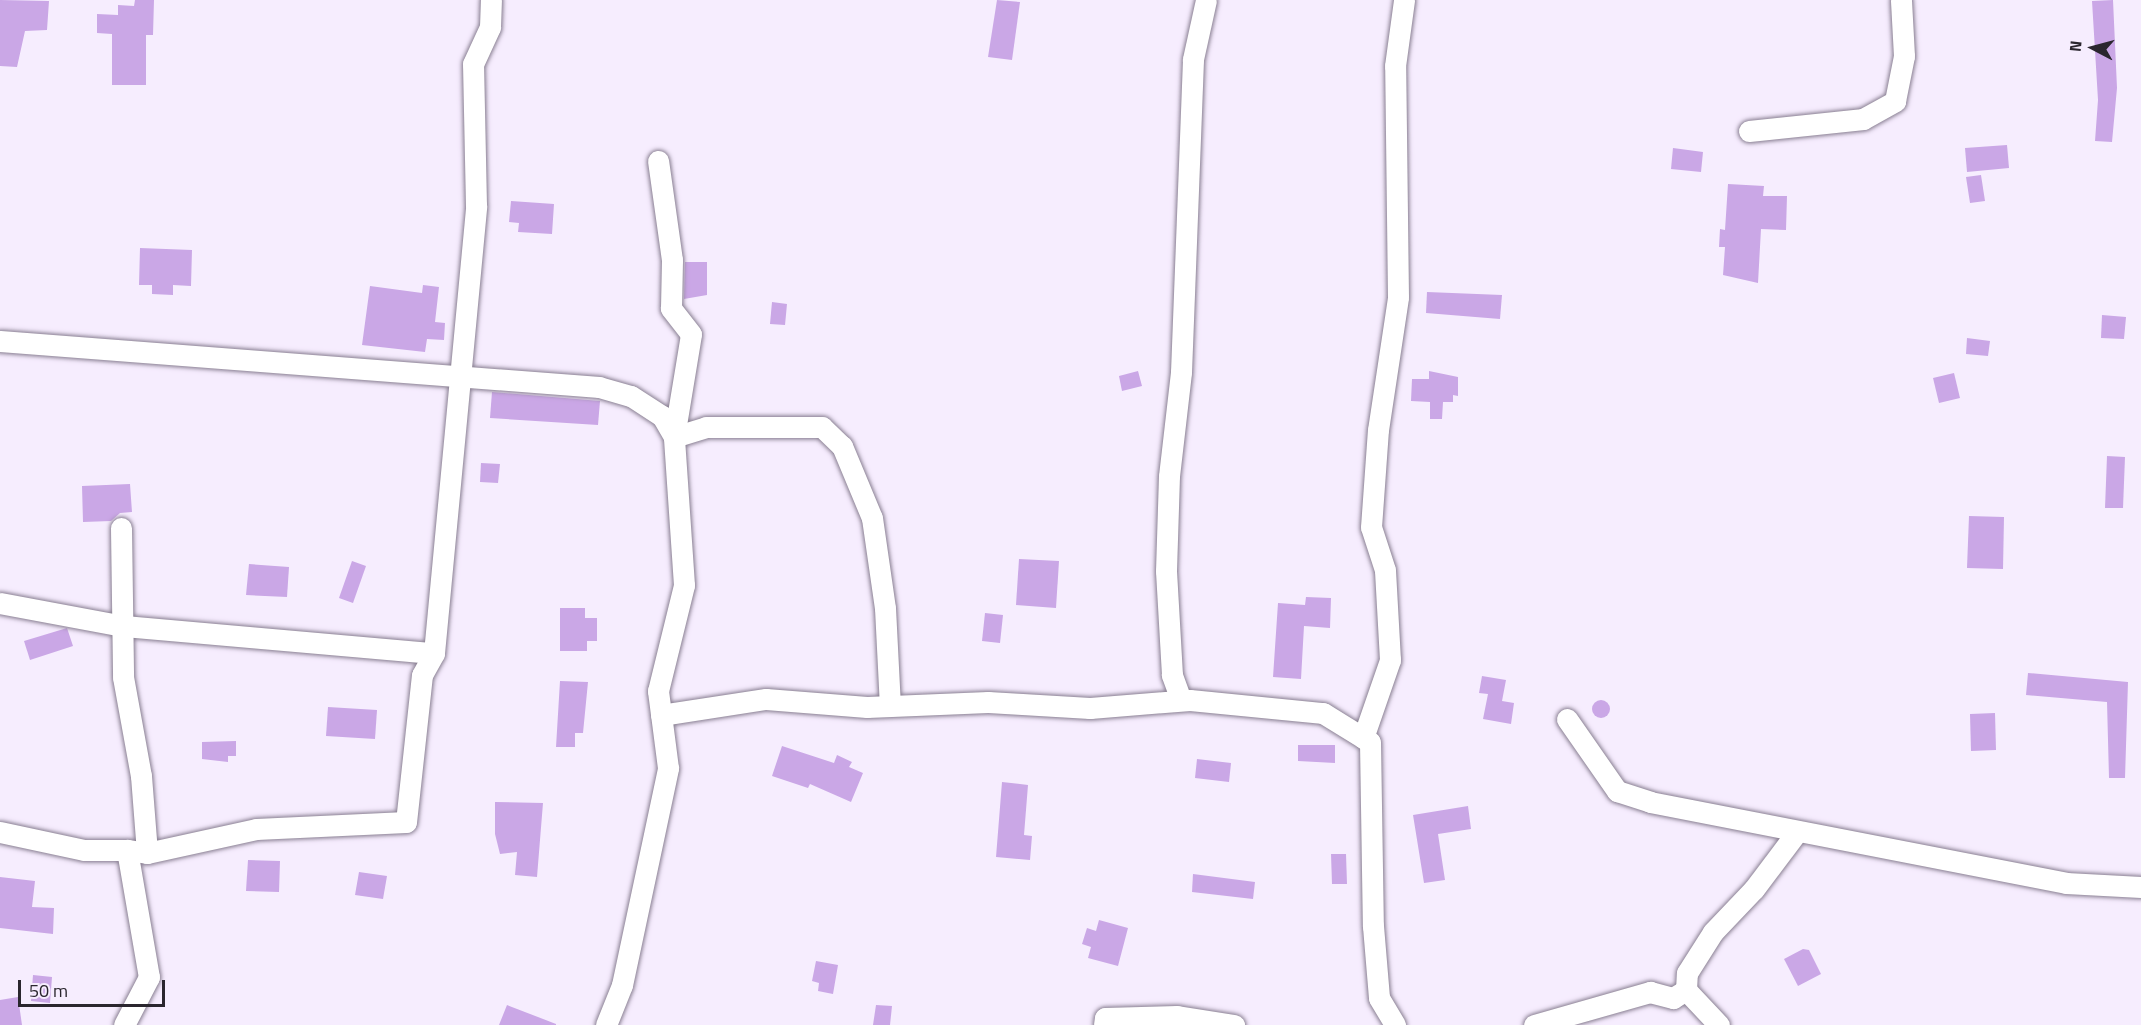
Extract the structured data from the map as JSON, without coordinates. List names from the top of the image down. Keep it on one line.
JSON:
{"scale_bar":"50 m","north":"left"}
